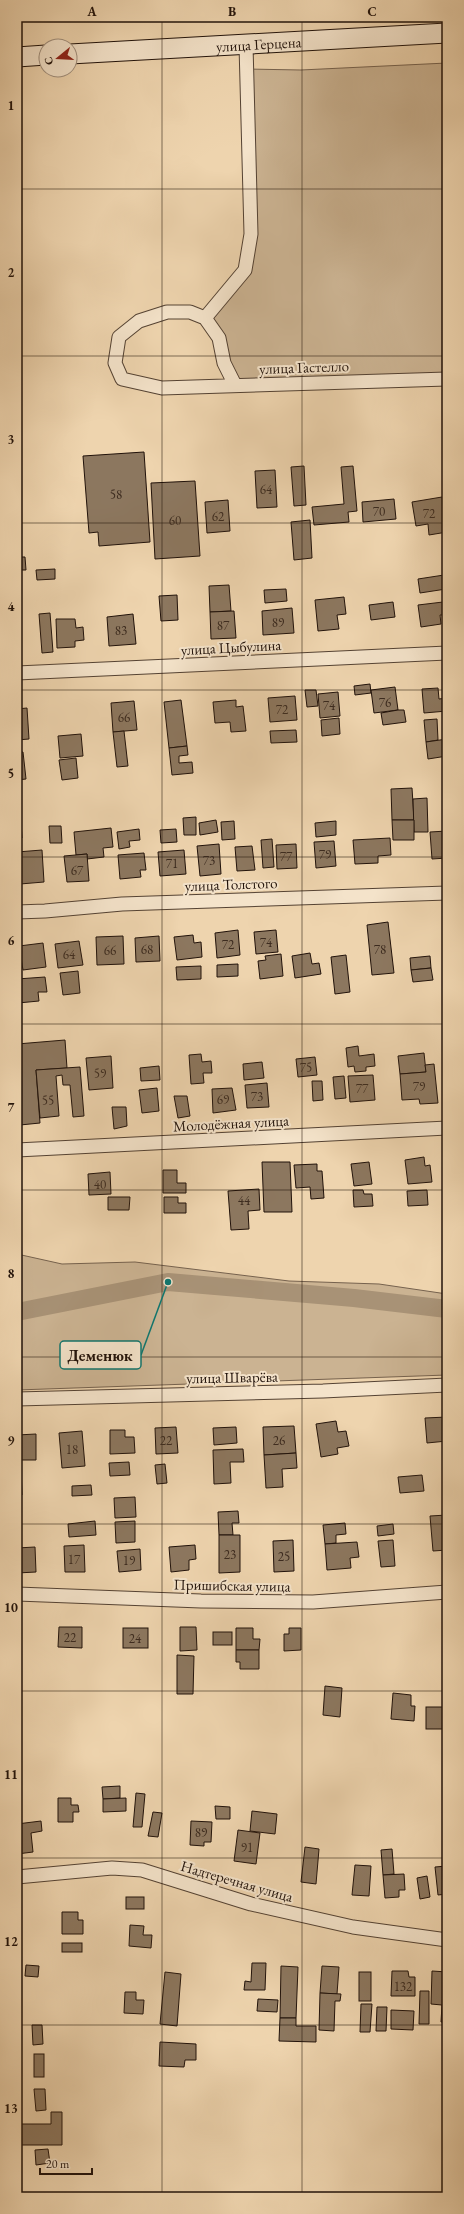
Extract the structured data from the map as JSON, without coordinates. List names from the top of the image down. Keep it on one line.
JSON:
{"streets":{"main road":["улица Герцена"],"street":["улица Гастелло","улица Цыбулина","улица Толстого","Молодёжная улица","улица Шварёва","Пришибская улица","Надтеречная улица"]},"places":["Деменюк"],"house_numbers":["64","58","70","72","62","60","89","87","83","76","74","72","66","79","77","73","71","67","74","72","68","78","66","64","75","59","79","77","73","69","55","40","44","22","26","18","23","25","17","19","22","24","89","91","132"],"scale_bar":"20 m","north":"left","grid":{"columns":["A","B","C"],"rows":["1","2","3","4","5","6","7","8","9","10","11","12","13"]}}
